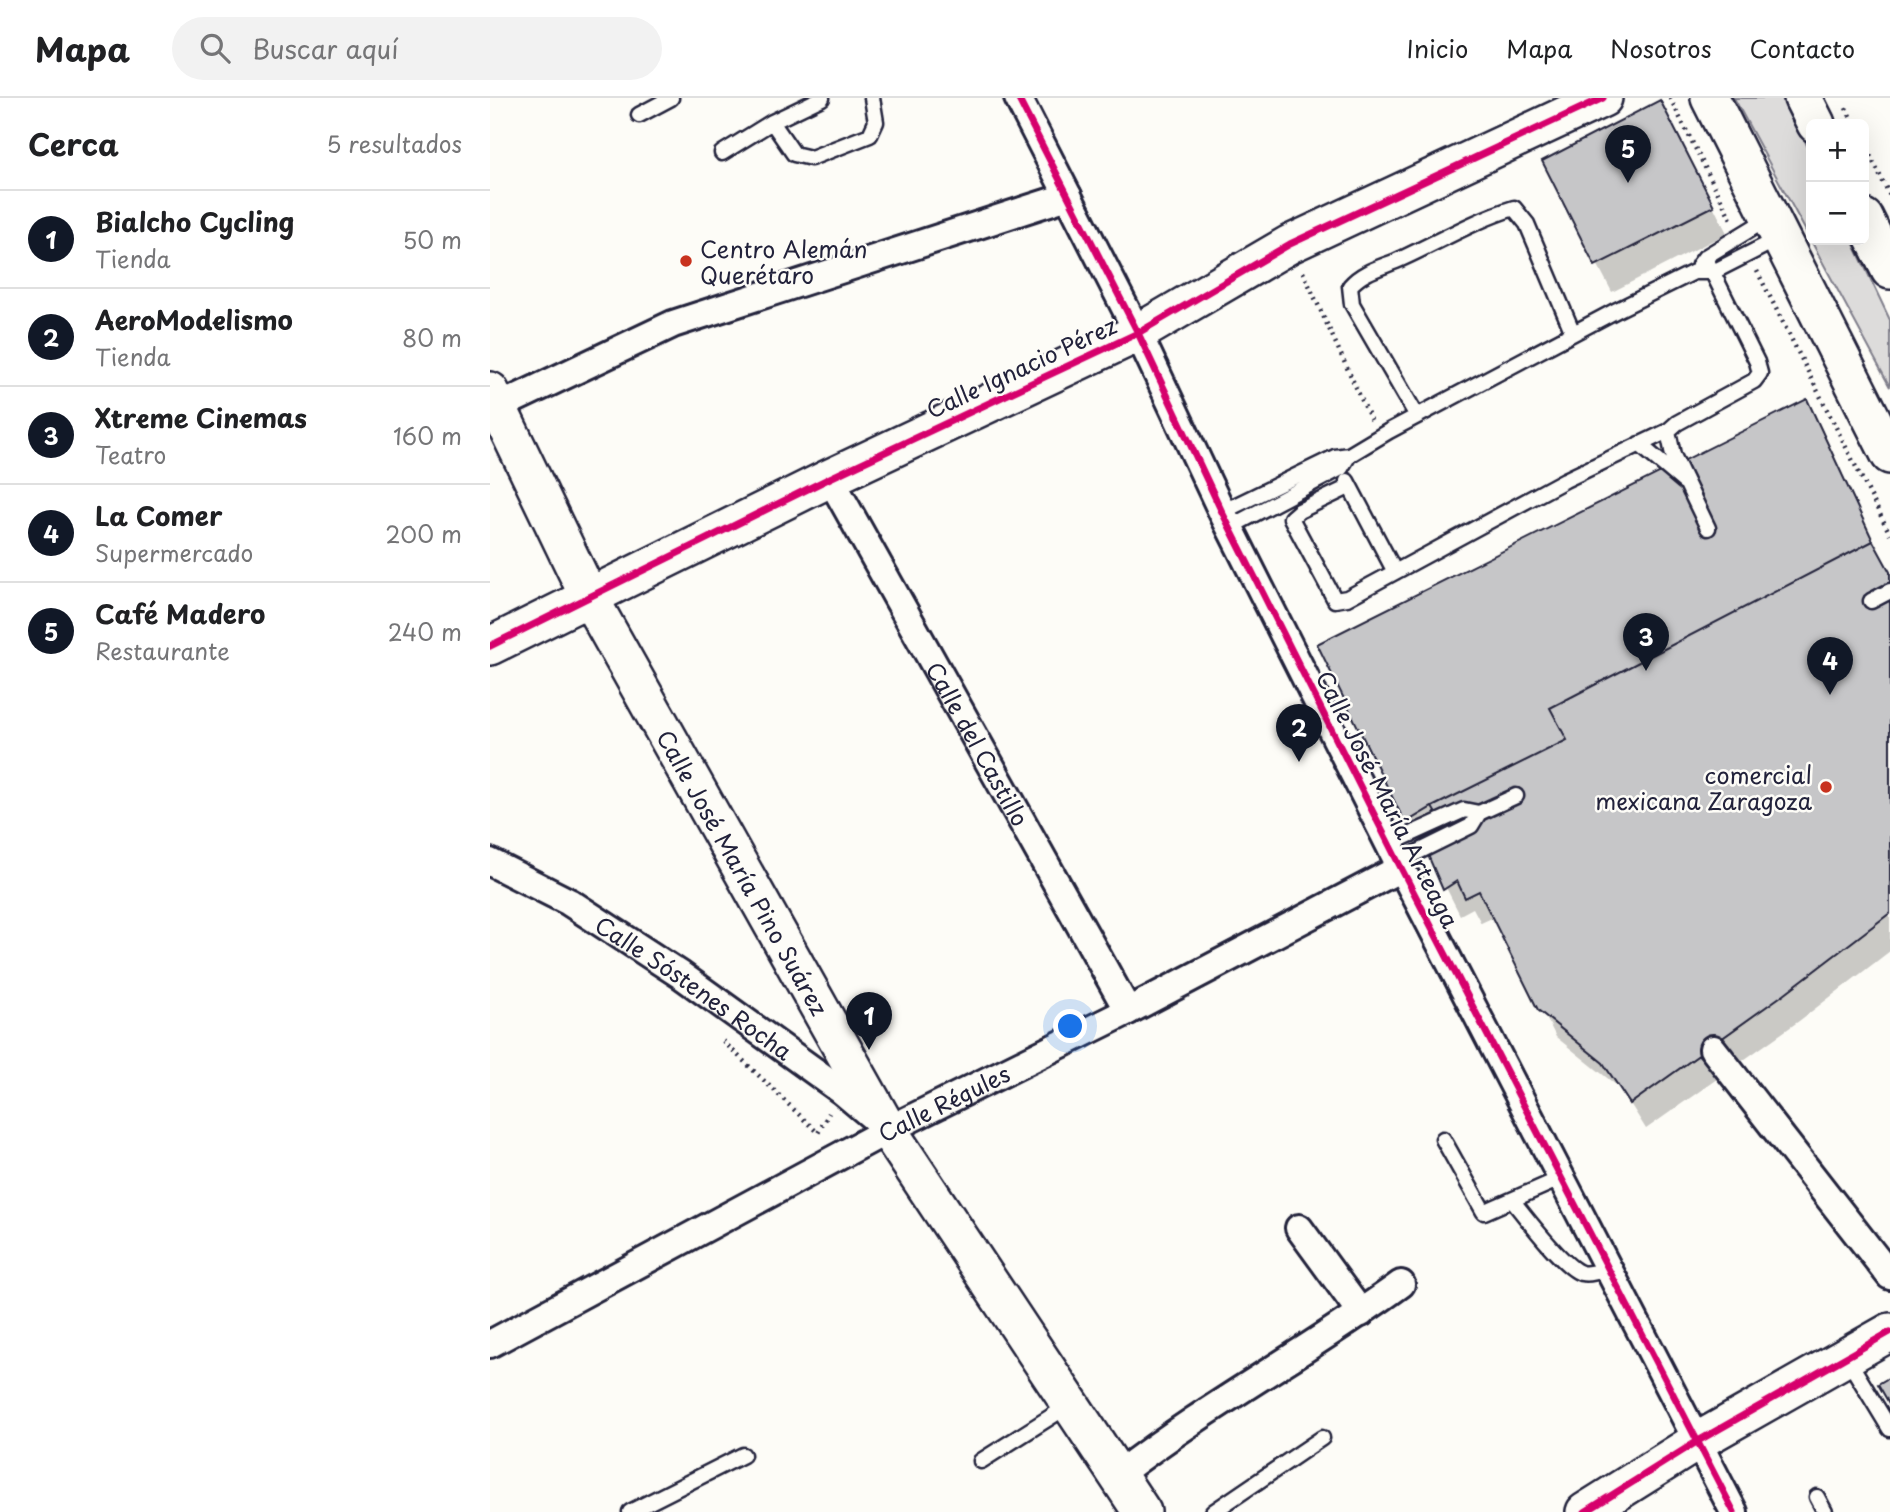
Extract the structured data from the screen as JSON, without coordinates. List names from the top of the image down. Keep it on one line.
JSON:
{"streets":{"main road":["Calle Ignacio Pérez","Calle José María Pino Suárez"],"street":["Calle del Castillo","Calle José María Arteaga","Calle Sóstenes Rocha","Calle Régules"]},"crossings":[["Calle Ignacio Pérez","Calle del Castillo"],["Calle Ignacio Pérez","Calle José María Arteaga"],["Calle Ignacio Pérez","Calle José María Pino Suárez"],["Calle del Castillo","Calle Régules"],["Calle José María Arteaga","Calle Régules"],["Calle José María Pino Suárez","Calle Sóstenes Rocha"],["Calle José María Pino Suárez","Calle Régules"],["Calle Sóstenes Rocha","Calle Régules"]],"places":["Centro Alemán Querétaro","comercial mexicana Zaragoza"],"page":{"header":"Mapa","search":"Buscar aquí","nav":["Inicio","Mapa","Nosotros","Contacto"],"heading":["Cerca","5 resultados"],"map_buttons":["+","−"],"pins":["5","3","4","2","1"],"list":[{"mark":"1","name":"Bialcho Cycling","note":"Tienda","value":"50 m"},{"mark":"2","name":"AeroModelismo","note":"Tienda","value":"80 m"},{"mark":"3","name":"Xtreme Cinemas","note":"Teatro","value":"160 m"},{"mark":"4","name":"La Comer","note":"Supermercado","value":"200 m"},{"mark":"5","name":"Café Madero","note":"Restaurante","value":"240 m"}]}}
